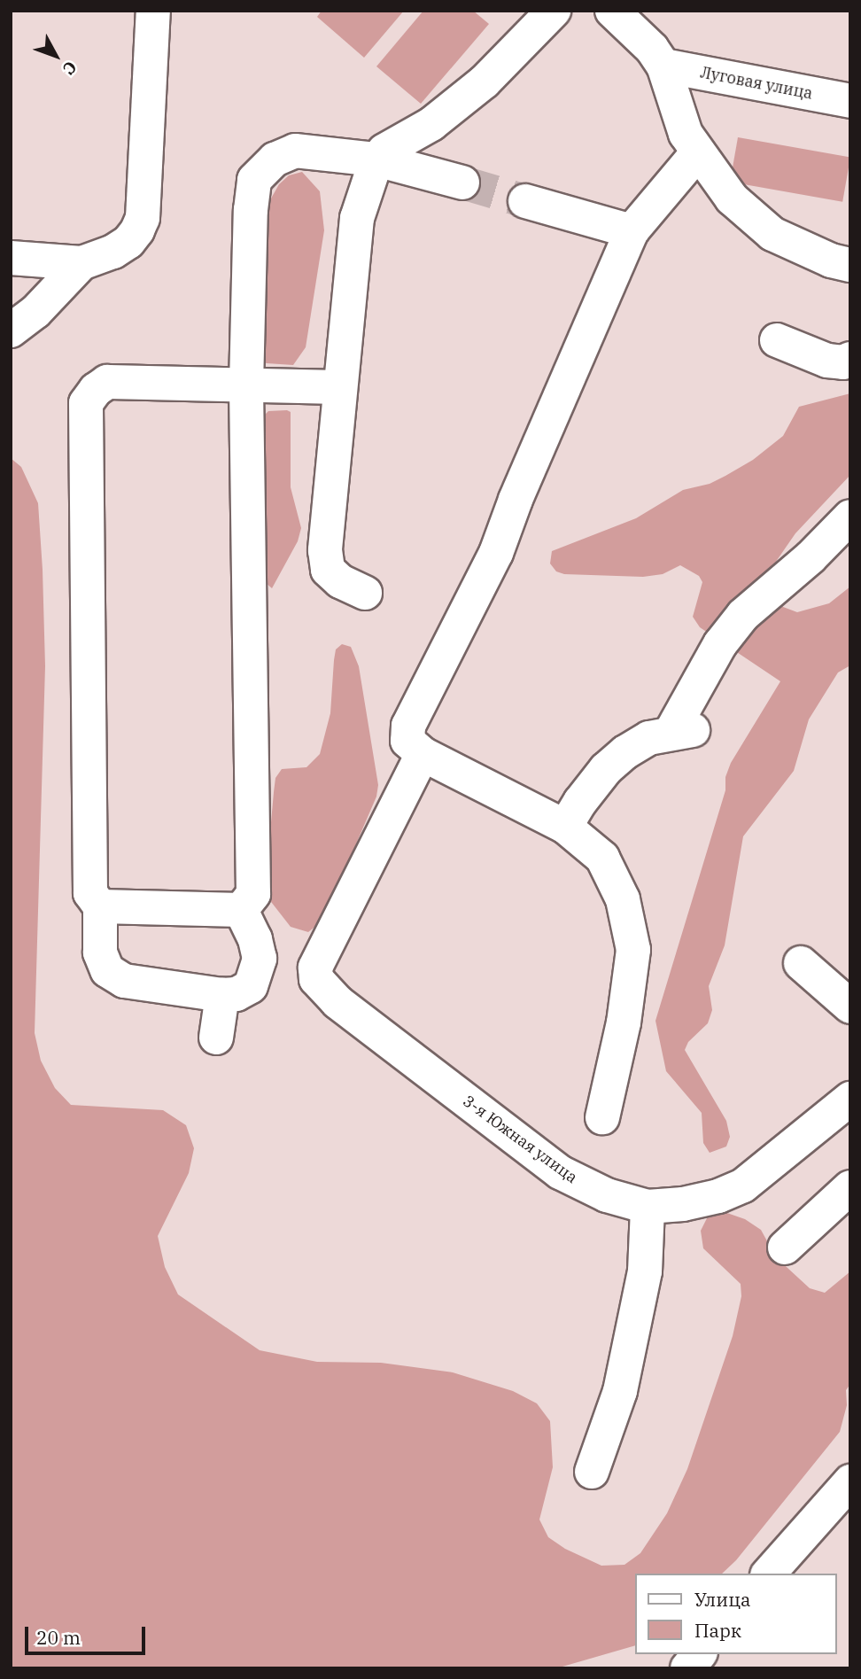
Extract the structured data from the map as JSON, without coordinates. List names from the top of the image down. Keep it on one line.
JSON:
{"streets":{"street":["Луговая улица","3-я Южная улица"]},"legend":["Улица","Парк"],"scale_bar":"20 m","north":"bottom right"}
